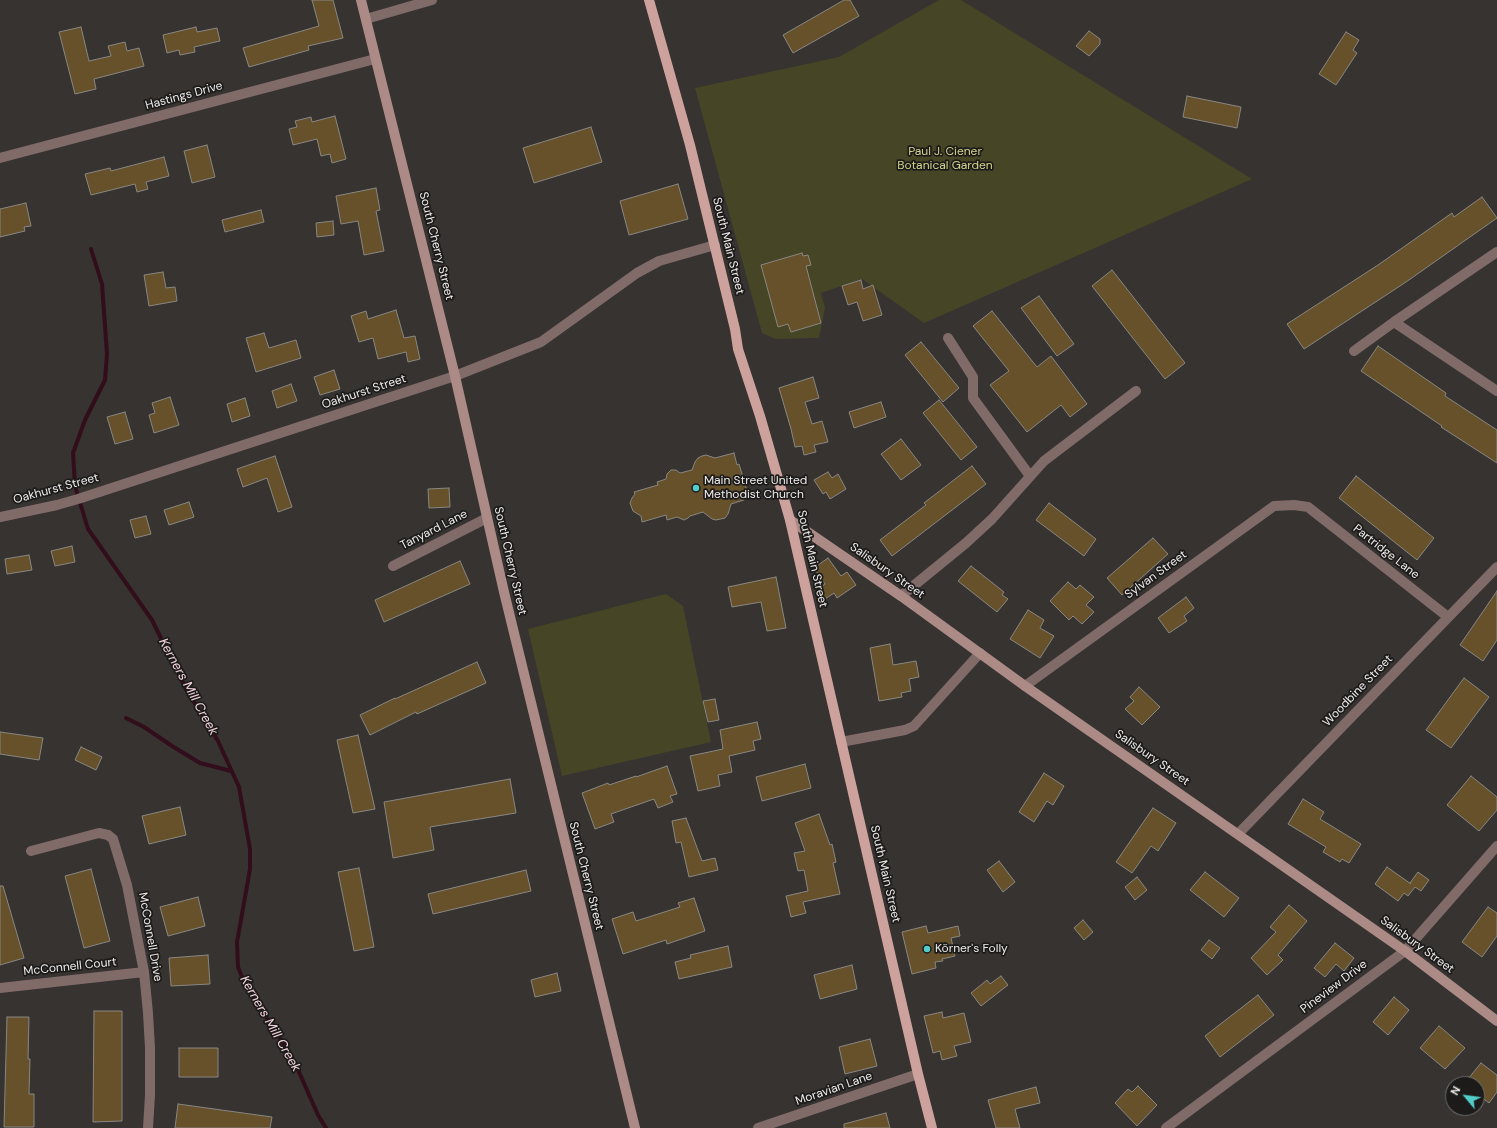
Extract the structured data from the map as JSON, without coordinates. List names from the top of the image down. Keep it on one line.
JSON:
{"streets":{"main road":["South Cherry Street","South Main Street","Salisbury Street"],"street":["Hastings Drive","Oakhurst Street","Tanyard Lane","Partridge Lane","Sylvan Street","Woodbine Street","McConnell Drive","McConnell Court","Pineview Drive","Moravian Lane"]},"crossings":[["Hastings Drive","South Cherry Street"],["South Cherry Street","Oakhurst Street"],["South Cherry Street","Tanyard Lane"],["South Main Street","Oakhurst Street"],["South Main Street","Salisbury Street"],["South Main Street","Moravian Lane"],["Partridge Lane","Sylvan Street"],["Partridge Lane","Woodbine Street"],["Salisbury Street","Sylvan Street"],["Salisbury Street","Woodbine Street"],["Salisbury Street","Pineview Drive"],["McConnell Drive","McConnell Court"]],"water":["Kerners Mill Creek"],"parks":["Paul J. Ciener Botanical Garden"],"places":["Main Street United Methodist Church","Körner's Folly"],"north":"top left"}
